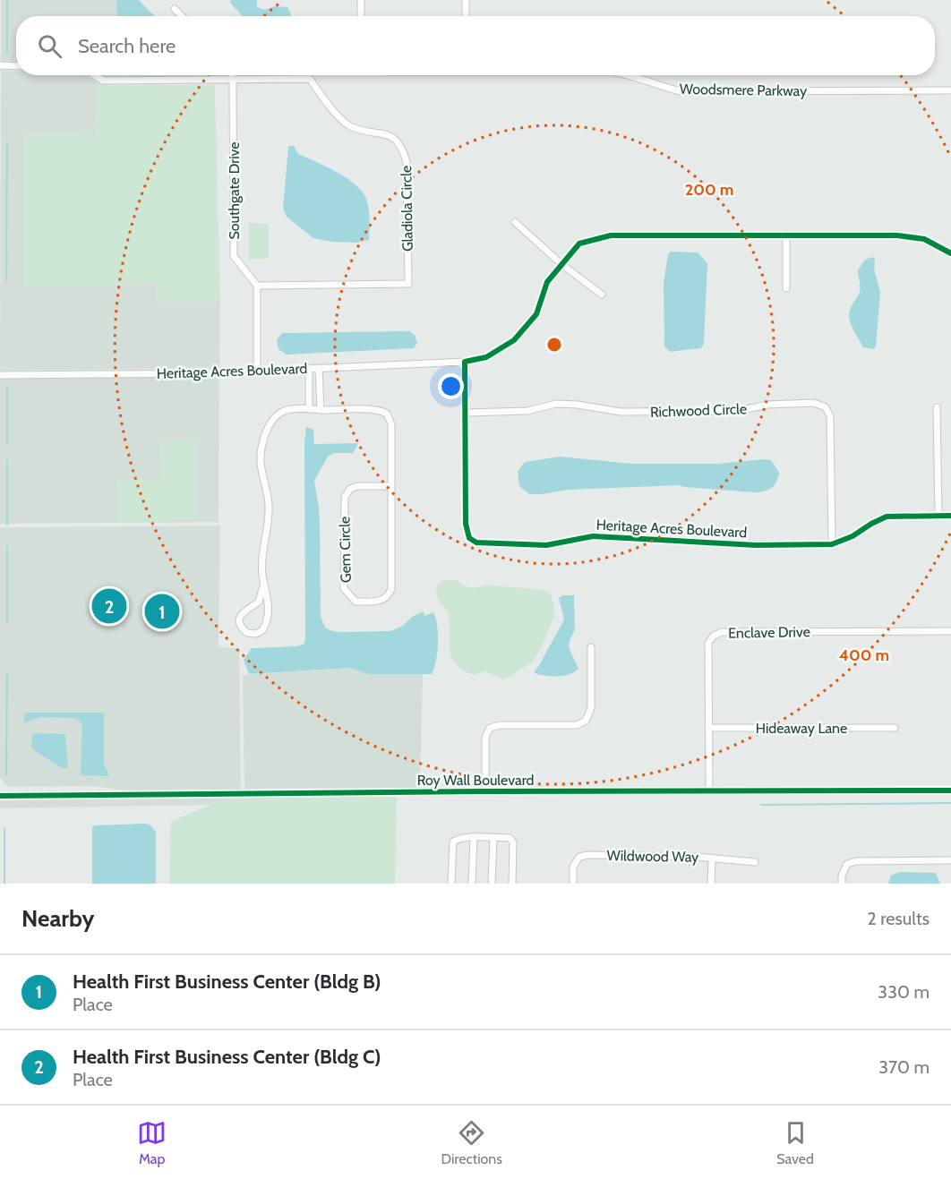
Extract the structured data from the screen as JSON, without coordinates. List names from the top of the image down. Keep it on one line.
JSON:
{"streets":{"street":["Woodsmere Parkway","Southgate Drive","Gladiola Circle","Heritage Acres Boulevard","Richwood Circle","Gem Circle","Enclave Drive","Hideaway Lane","Roy Wall Boulevard","Wildwood Way"]},"crossings":[["Southgate Drive","Gladiola Circle"],["Heritage Acres Boulevard","Richwood Circle"],["Enclave Drive","Hideaway Lane"],["Enclave Drive","Roy Wall Boulevard"]],"page":{"search":"Search here","pins":["2","1"],"heading":["Nearby","2 results"],"list":[{"mark":"1","name":"Health First Business Center (Bldg B)","note":"Place","value":"330 m"},{"mark":"2","name":"Health First Business Center (Bldg C)","note":"Place","value":"370 m"}],"nav":["Map","Directions","Saved"]},"rings":["200 m","400 m"]}
